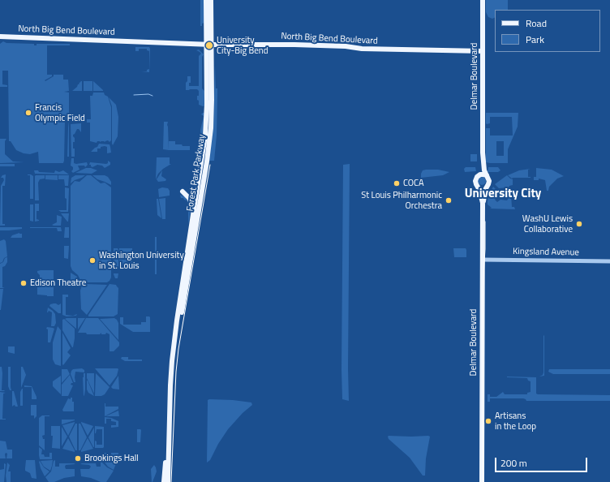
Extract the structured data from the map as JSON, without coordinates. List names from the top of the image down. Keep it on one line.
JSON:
{"streets":{"main road":["North Big Bend Boulevard","Delmar Boulevard","Forest Park Parkway"],"street":["Kingsland Avenue"]},"crossings":[["North Big Bend Boulevard","Delmar Boulevard"],["North Big Bend Boulevard","Forest Park Parkway"],["Delmar Boulevard","Kingsland Avenue"]],"districts":["University City"],"places":["University City-Big Bend","Francis Olympic Field","COCA","St Louis Philharmonic Orchestra","WashU Lewis Collaborative","Washington University in St. Louis","Edison Theatre","Artisans in the Loop","Brookings Hall"],"legend":["Road","Park"],"scale_bar":"200 m"}
